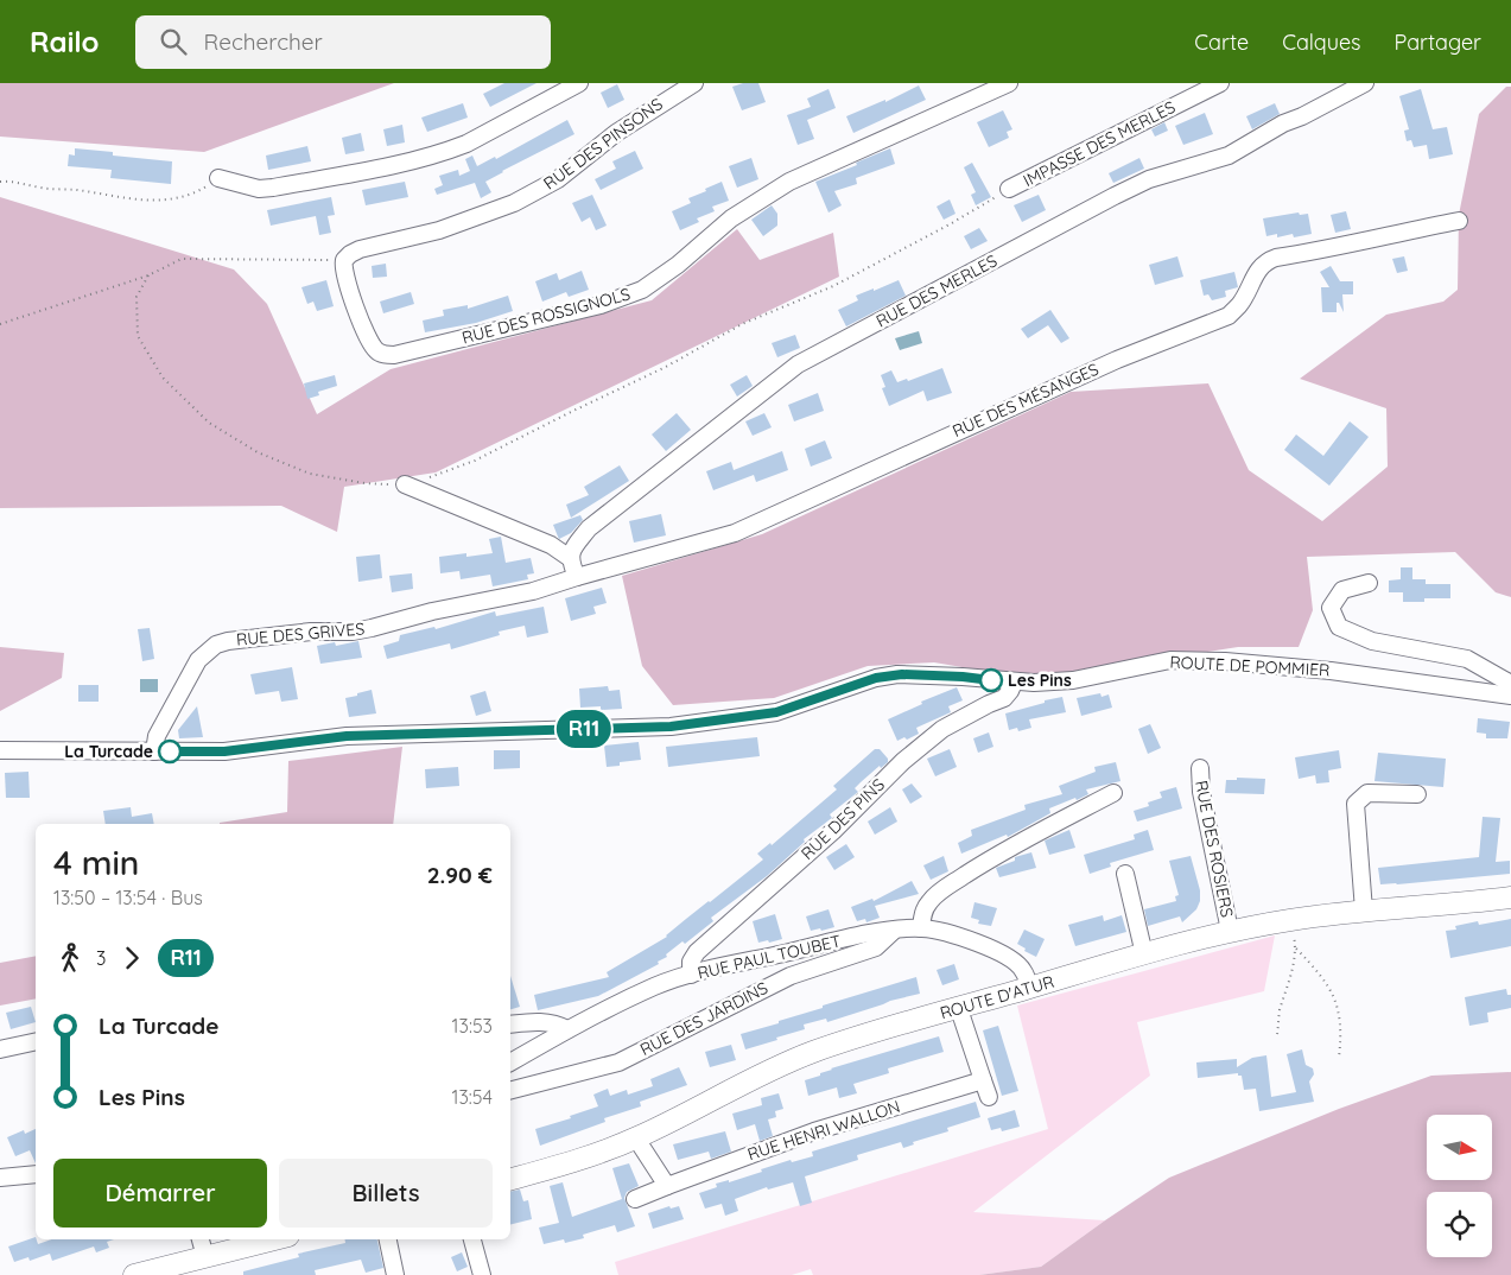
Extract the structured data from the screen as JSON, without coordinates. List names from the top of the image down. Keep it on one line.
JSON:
{"streets":{"main road":["ROUTE D'ATUR"],"street":["RUE DES PINSONS","IMPASSE DES MERLES","RUE DES MERLES","RUE DES ROSSIGNOLS","RUE DES MÉSANGES","RUE DES GRIVES","ROUTE DE POMMIER","RUE DES PINS","RUE DES ROSIERS","RUE PAUL TOUBET","RUE DES JARDINS","RUE HENRI WALLON"]},"crossings":[["RUE DES PINSONS","RUE DES ROSSIGNOLS"],["RUE DES MÉSANGES","RUE DES GRIVES"],["RUE DES GRIVES","ROUTE DE POMMIER"],["ROUTE DE POMMIER","RUE DES PINS"],["RUE DES PINS","RUE PAUL TOUBET"],["RUE DES ROSIERS","ROUTE D'ATUR"],["RUE PAUL TOUBET","ROUTE D'ATUR"],["RUE PAUL TOUBET","RUE DES JARDINS"]],"places":["Les Pins","La Turcade"],"lines":["bus line R11"],"north":"right","page":{"header":"Railo","search":"Rechercher","nav":["Carte","Calques","Partager"],"on_map":"R11","heading":["4 min","13:50 – 13:54 · Bus","2.90 €"],"legs":["3","R11"],"list":[{"name":"La Turcade","value":"13:53"},{"name":"Les Pins","value":"13:54"}],"buttons":["Démarrer","Billets"]}}
